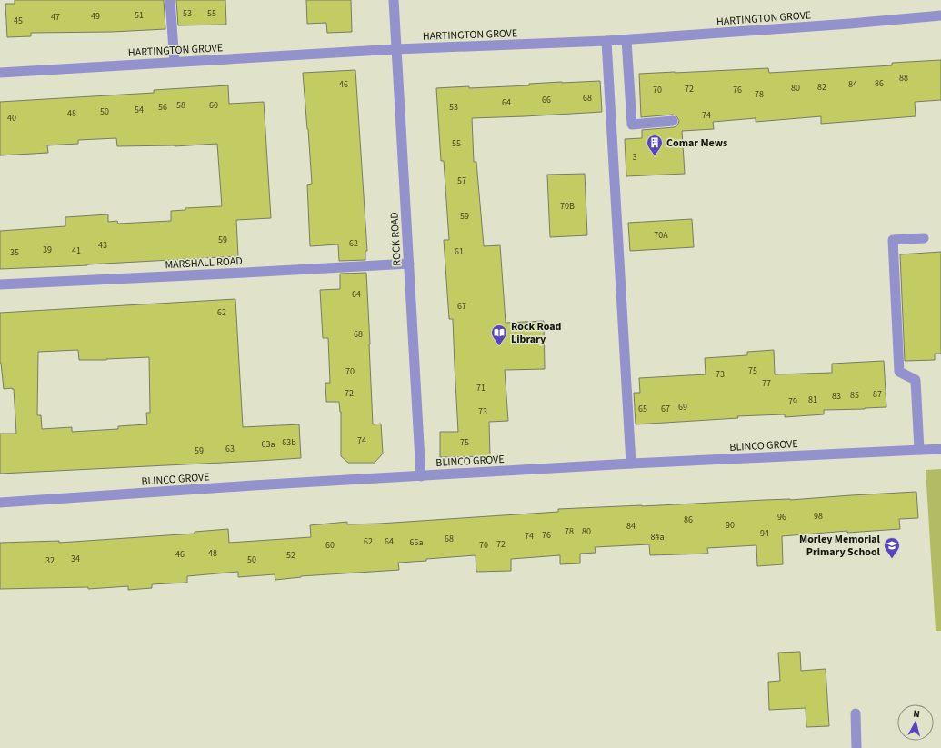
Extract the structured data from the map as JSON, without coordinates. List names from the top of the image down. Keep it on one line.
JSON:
{"streets":{"street":["HARTINGTON GROVE","ROCK ROAD","MARSHALL ROAD","BLINCO GROVE"]},"crossings":[["HARTINGTON GROVE","ROCK ROAD"],["ROCK ROAD","MARSHALL ROAD"],["ROCK ROAD","BLINCO GROVE"]],"places":{"building":["Comar Mews"],"library":["Rock Road Library"],"school or university":["Morley Memorial Primary School"]},"house_numbers":["53","55","51","49","47","45","88","86","46","84","82","80","72","70","76","78","68","66","64","58","60","56","53","54","50","48","74","40","55","3","57","70B","59","70A","59","62","43","39","41","61","35","64","67","62","68","75","70","73","77","71","72","87","85","83","81","79","69","65","67","73","74","63b","75","63a","63","59","98","96","86","90","84","78","80","94","76","74","84a","68","62","64","66a","72","60","70","48","46","52","34","50","32"],"north":"top"}
